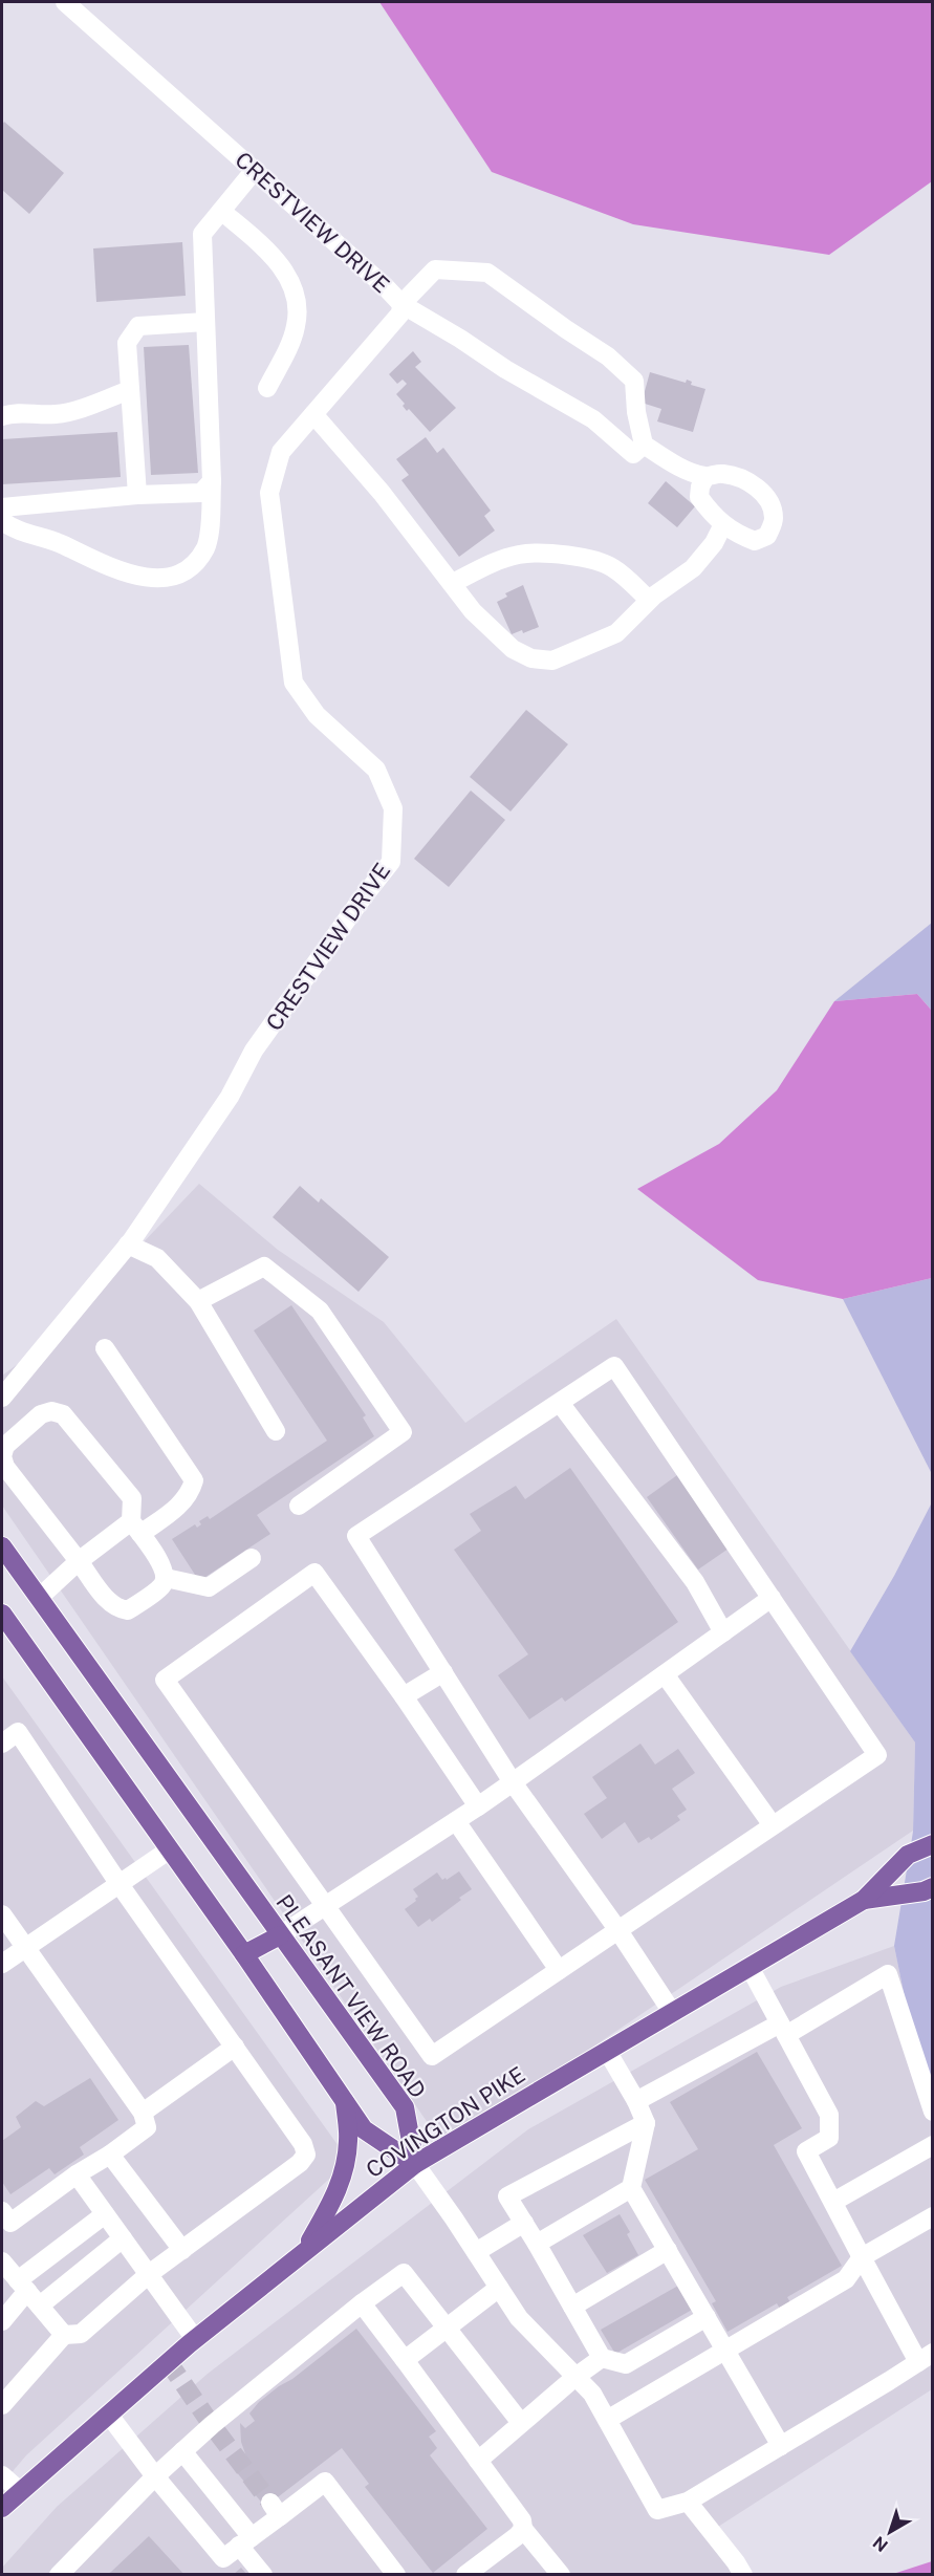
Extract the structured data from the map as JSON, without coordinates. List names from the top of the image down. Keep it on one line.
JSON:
{"streets":{"main road":["PLEASANT VIEW ROAD","COVINGTON PIKE"],"street":["CRESTVIEW DRIVE"]},"crossings":[["PLEASANT VIEW ROAD","COVINGTON PIKE"]],"north":"bottom left"}
